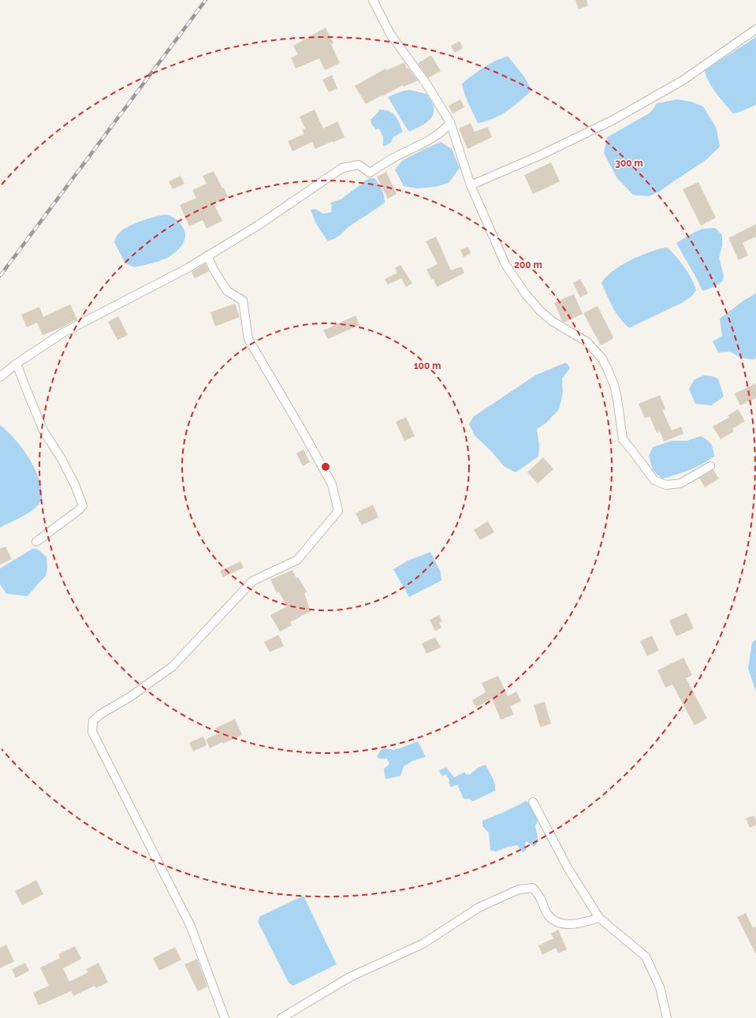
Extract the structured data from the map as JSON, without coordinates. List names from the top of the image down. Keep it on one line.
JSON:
{"rings":["300 m","200 m","100 m"]}
